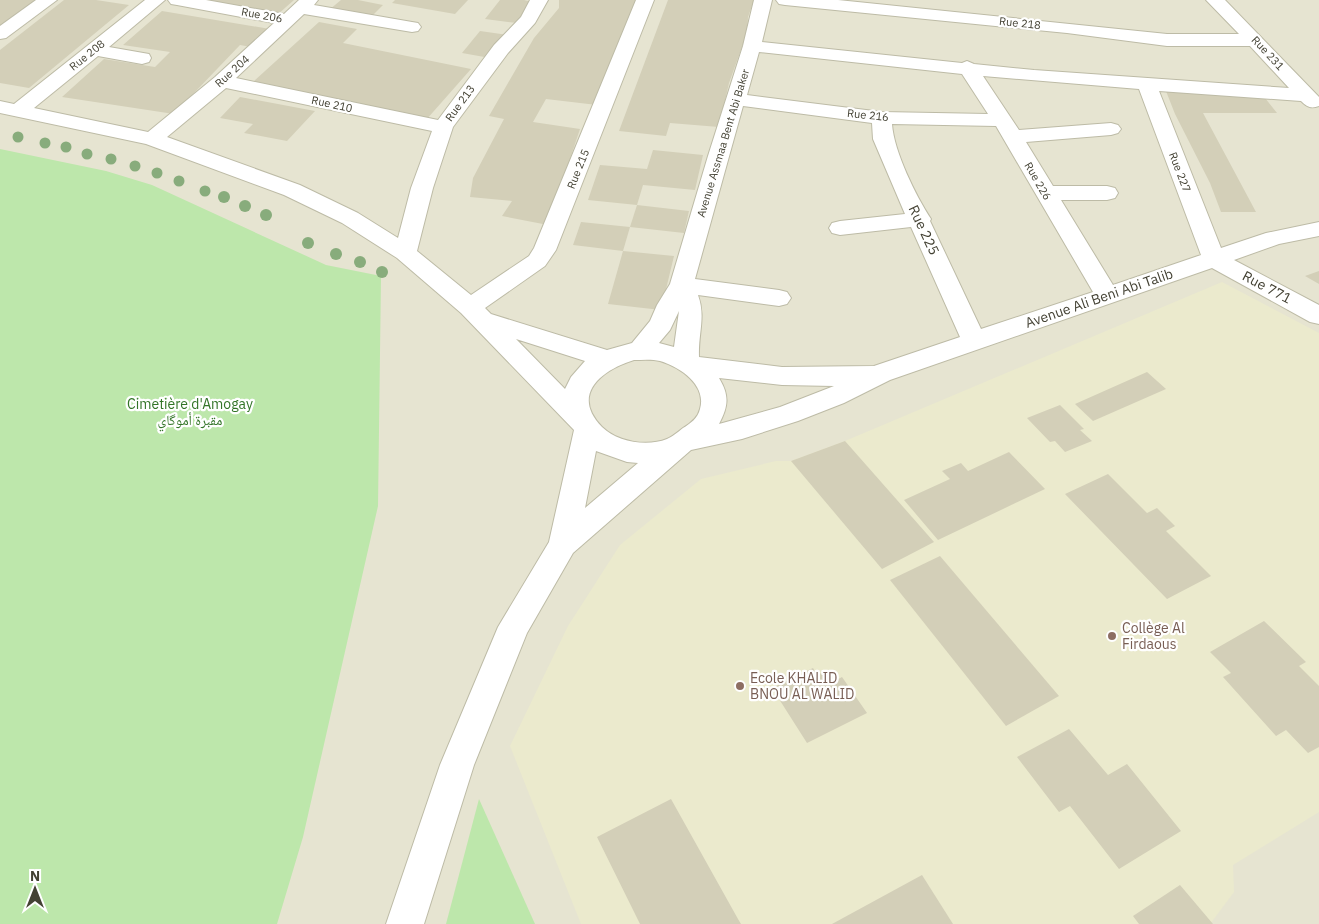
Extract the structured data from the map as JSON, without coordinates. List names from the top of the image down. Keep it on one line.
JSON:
{"streets":{"street":["Rue 206","Rue 218","Rue 231","Rue 208","Rue 204","Rue 213","Rue 210","Rue 216","Avenue Assmaa Bent Abi Baker","Rue 215","Rue 227","Rue 226","Rue 225","Rue 771","Avenue Ali Beni Abi Talib"]},"crossings":[["Rue 206","Rue 204"],["Rue 218","Rue 231"],["Rue 204","Rue 210"],["Rue 213","Rue 210"],["Rue 216","Avenue Assmaa Bent Abi Baker"],["Rue 216","Rue 226"],["Rue 216","Rue 225"],["Avenue Assmaa Bent Abi Baker","Avenue Ali Beni Abi Talib"],["Rue 227","Rue 771"],["Rue 227","Avenue Ali Beni Abi Talib"],["Rue 226","Avenue Ali Beni Abi Talib"],["Rue 225","Avenue Ali Beni Abi Talib"],["Rue 771","Avenue Ali Beni Abi Talib"]],"parks":["Cimetière d'Amogay مقبرة أموگاي"],"places":["Collège Al Firdaous","Ecole KHALID BNOU AL WALID"],"north":"top"}
